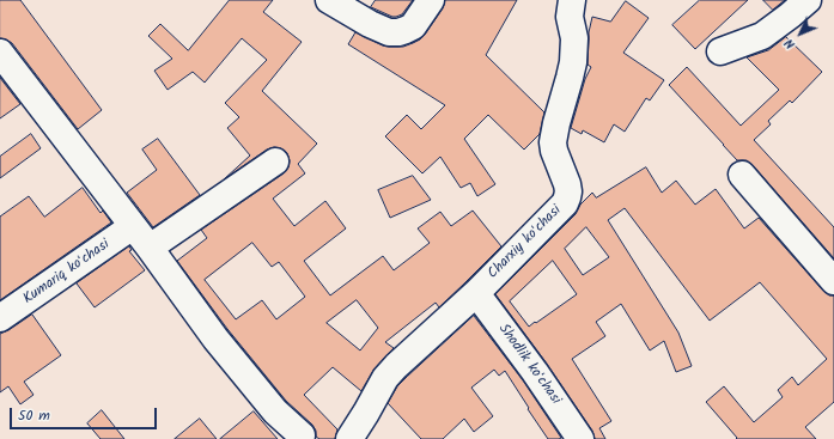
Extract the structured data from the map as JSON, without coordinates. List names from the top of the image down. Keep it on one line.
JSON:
{"streets":{"street":["Charxiy koʻchasi","Kumariq koʻchasi","Shodlik koʻchasi"]},"crossings":[["Charxiy koʻchasi","Shodlik koʻchasi"]],"scale_bar":"50 m","north":"bottom left"}
